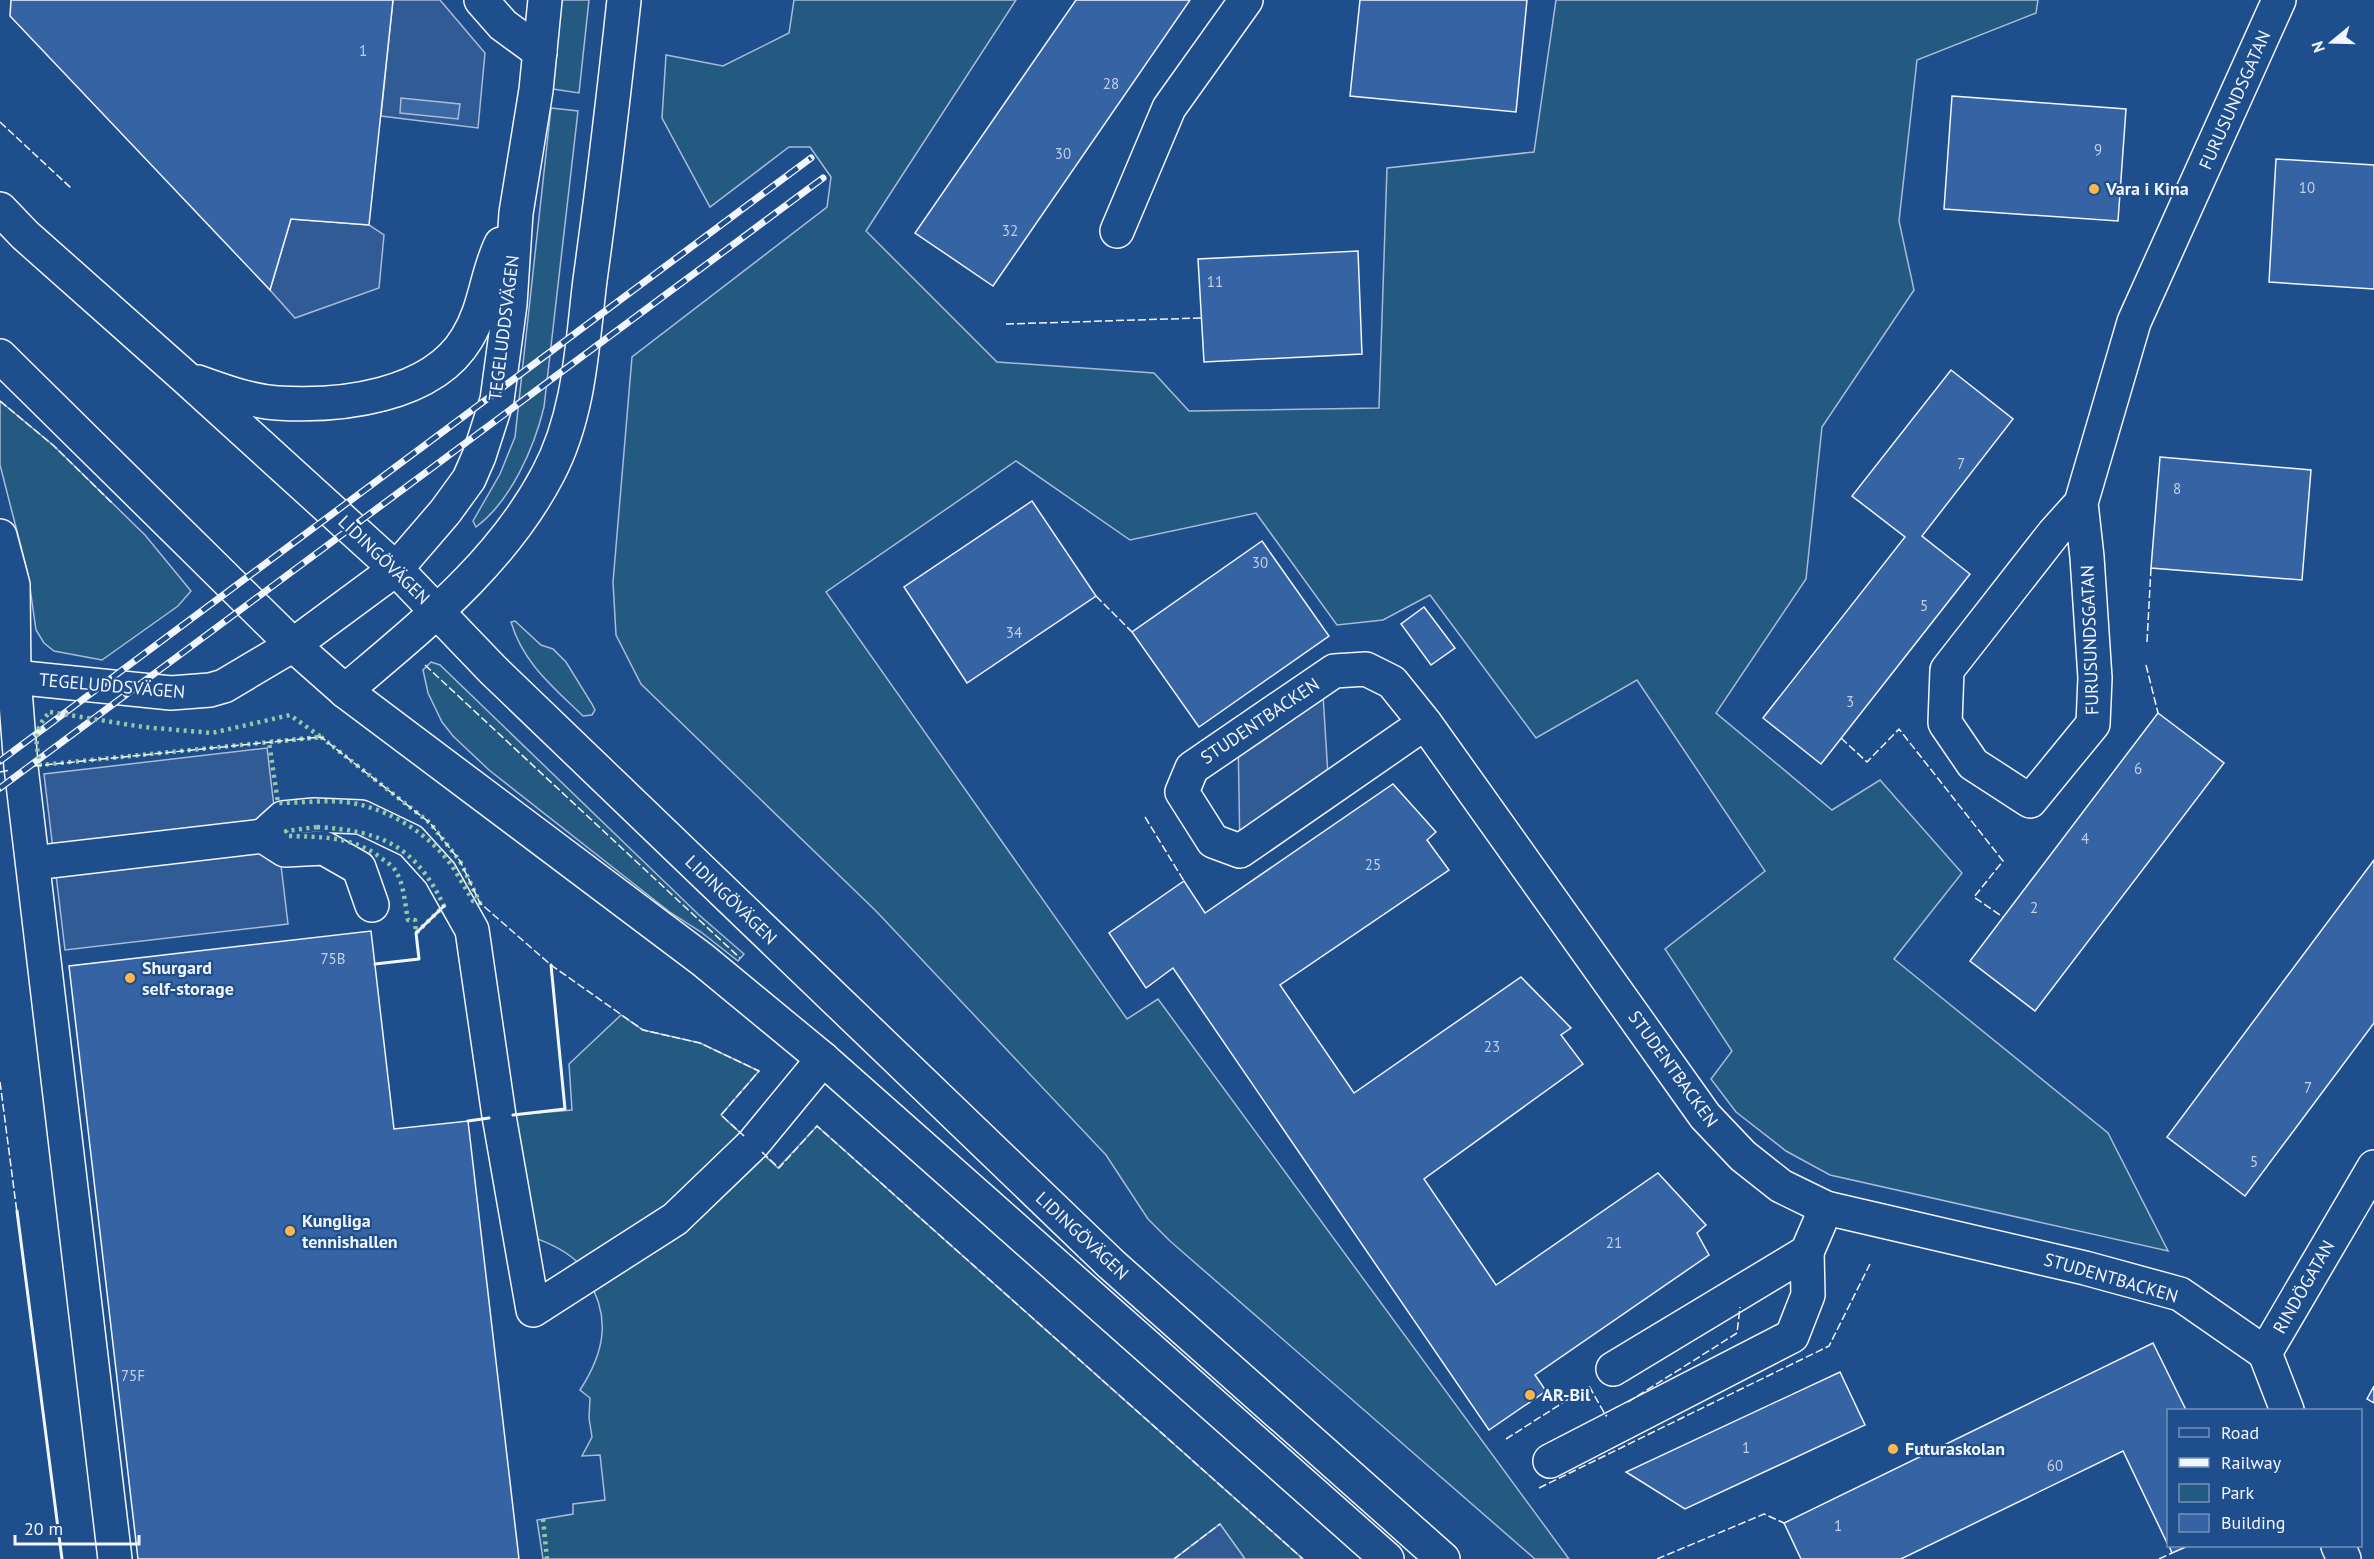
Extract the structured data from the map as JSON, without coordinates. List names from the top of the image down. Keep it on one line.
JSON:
{"streets":{"main road":["FURUSUNDSGATAN","TEGELUDDSVÄGEN","LIDINGÖVÄGEN","STUDENTBACKEN","RINDÖGATAN"]},"crossings":[["TEGELUDDSVÄGEN","LIDINGÖVÄGEN"],["STUDENTBACKEN","RINDÖGATAN"]],"places":["Vara i Kina","Shurgard self-storage","Kungliga tennishallen","AR-Bil","Futuraskolan"],"house_numbers":["1","28","9","30","10","32","11","7","8","30","5","34","3","6","4","25","2","75B","23","7","5","21","75F","1","60","1"],"legend":["Road","Railway","Park","Building"],"scale_bar":"20 m","north":"left"}
